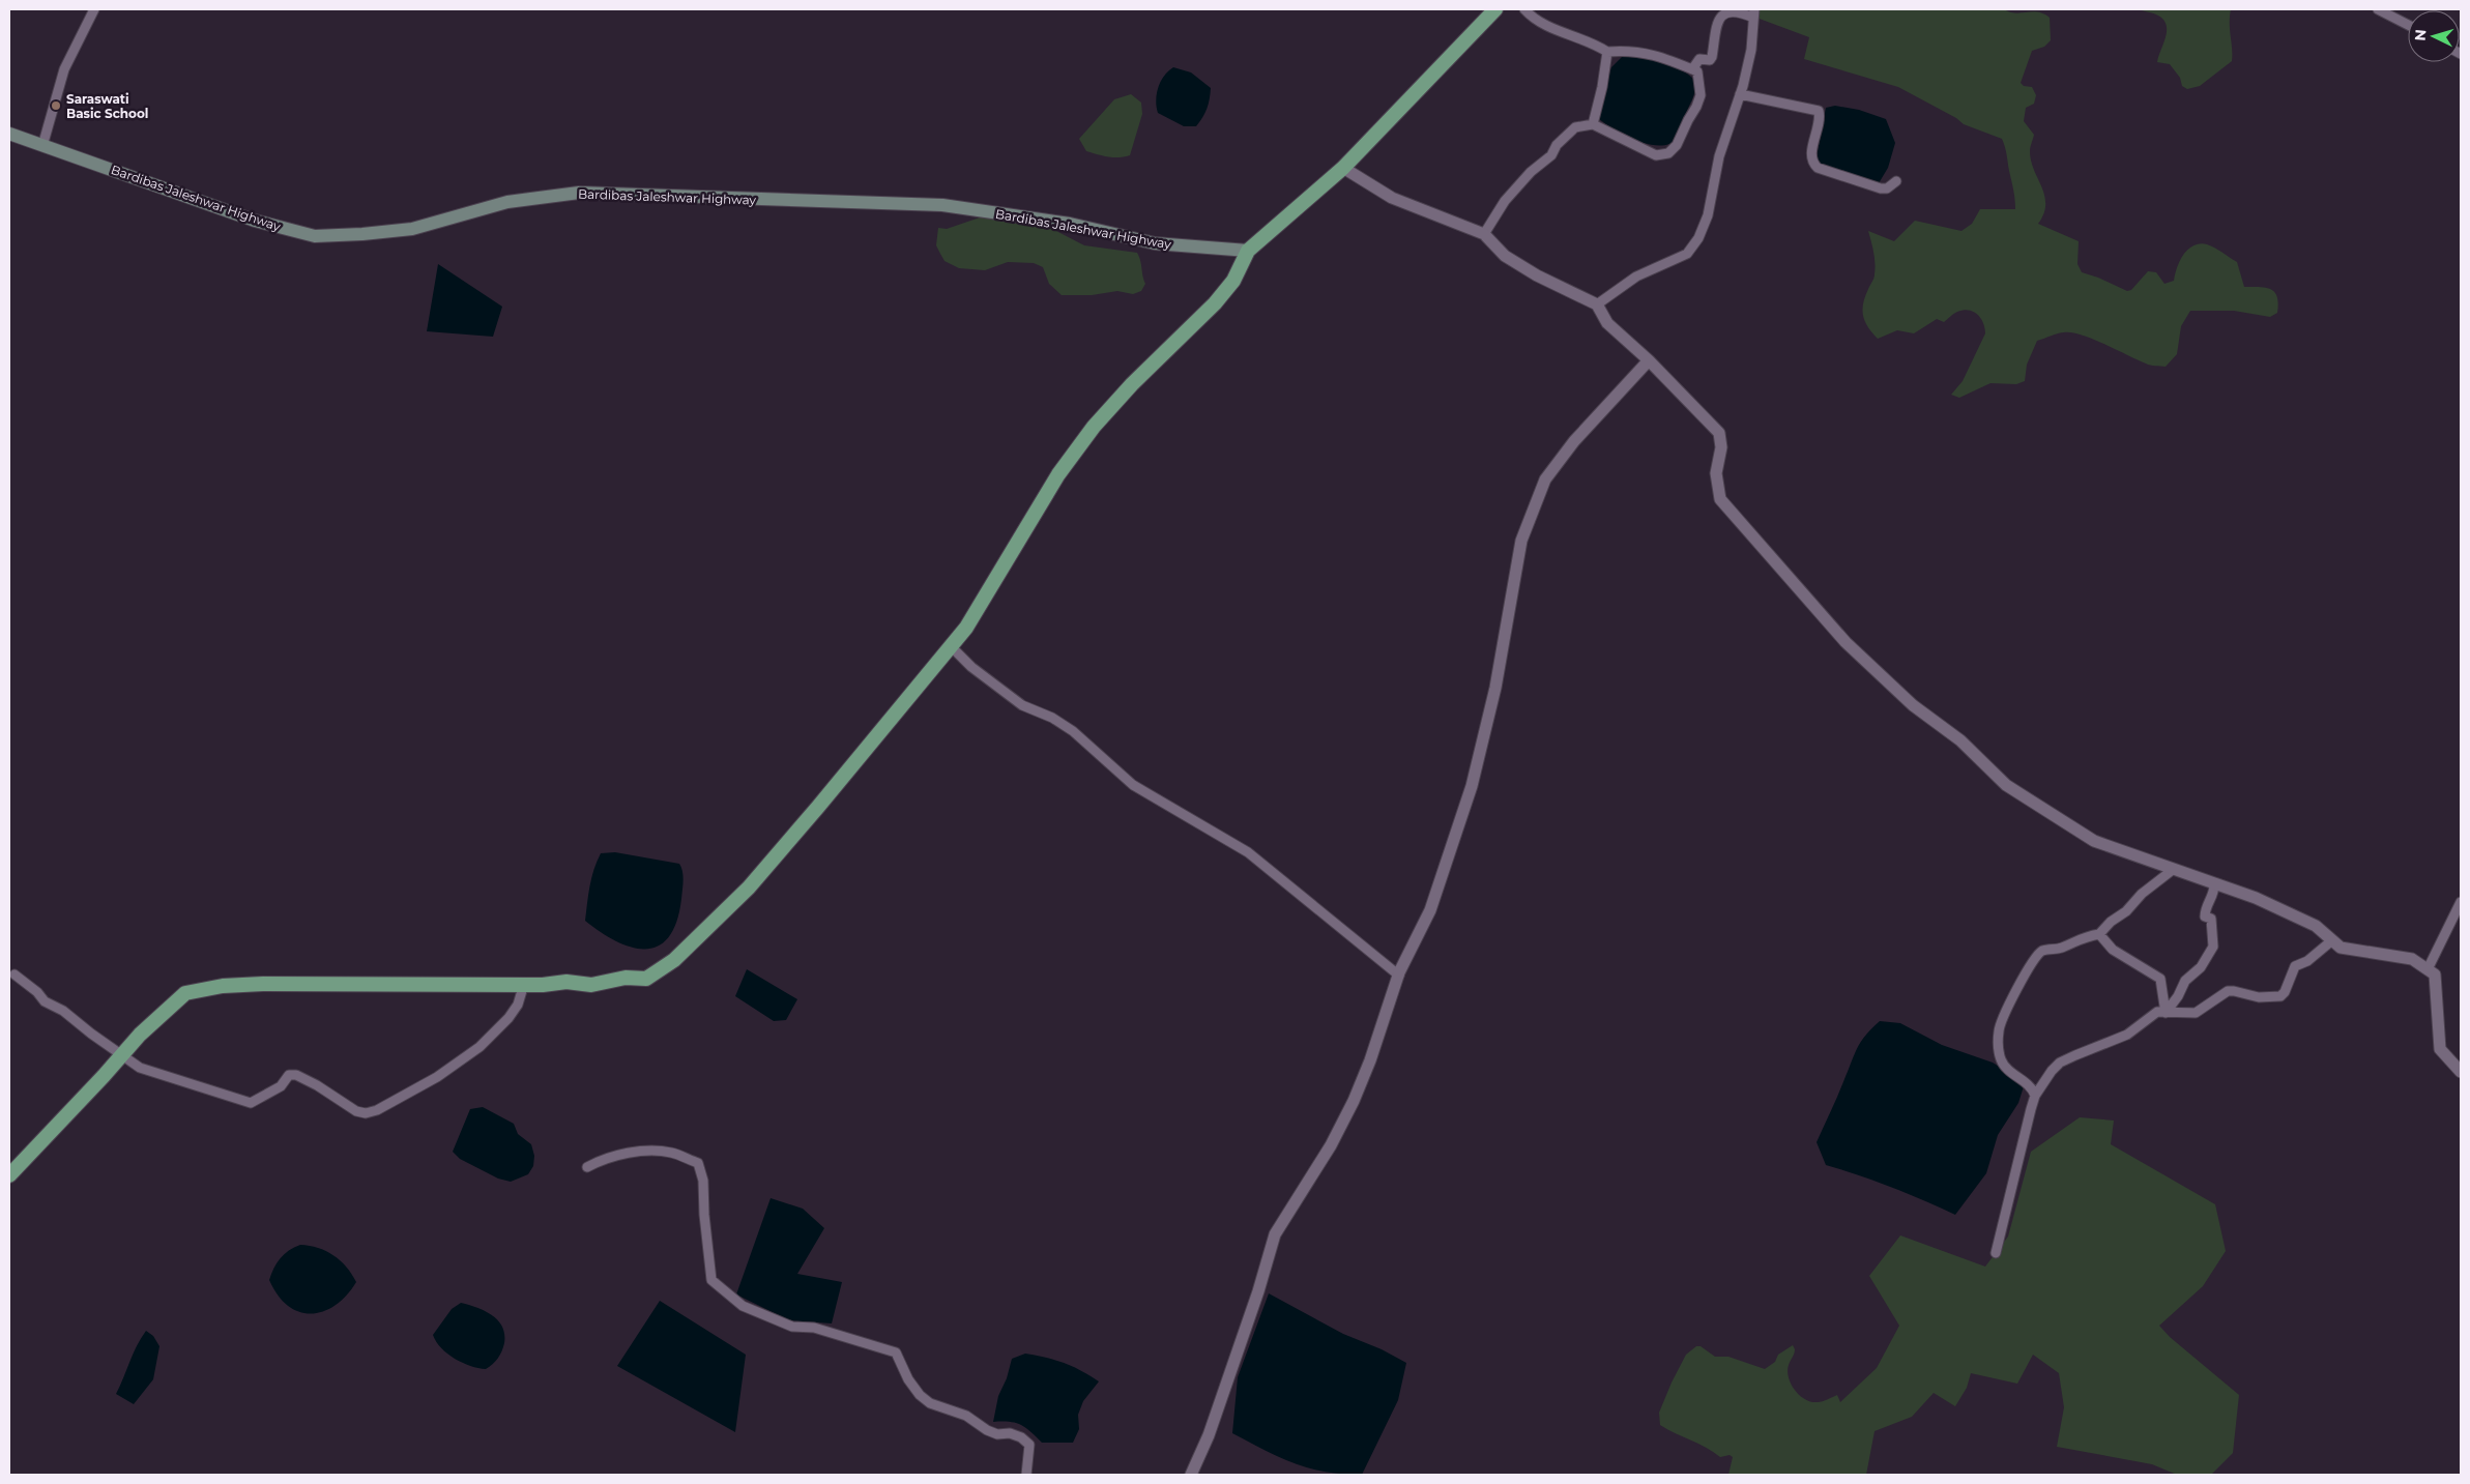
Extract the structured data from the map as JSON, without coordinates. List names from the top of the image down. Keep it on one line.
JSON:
{"streets":{"main road":["Bardibas Jaleshwar Highway"]},"places":["Saraswati Basic School"],"north":"left"}
